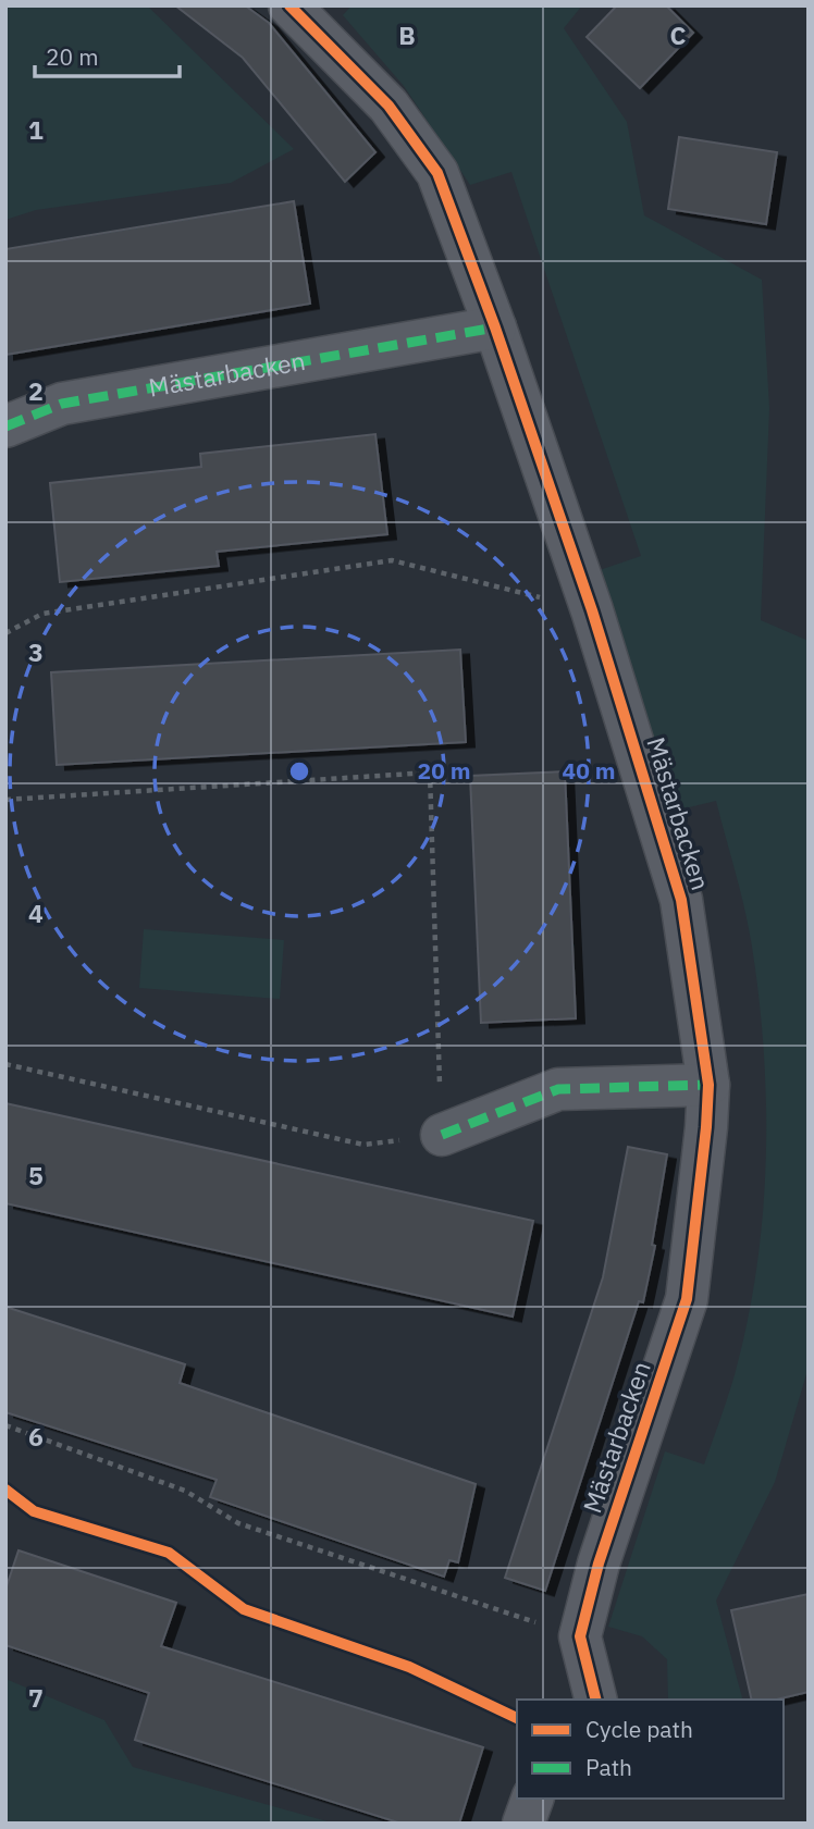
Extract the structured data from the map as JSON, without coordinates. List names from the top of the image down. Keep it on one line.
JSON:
{"streets":{"street":["Mästarbacken"]},"legend":["Cycle path","Path"],"scale_bar":"20 m","grid":{"columns":["B","C"],"rows":["1","2","3","4","5","6","7"]},"rings":["20 m","40 m"]}
